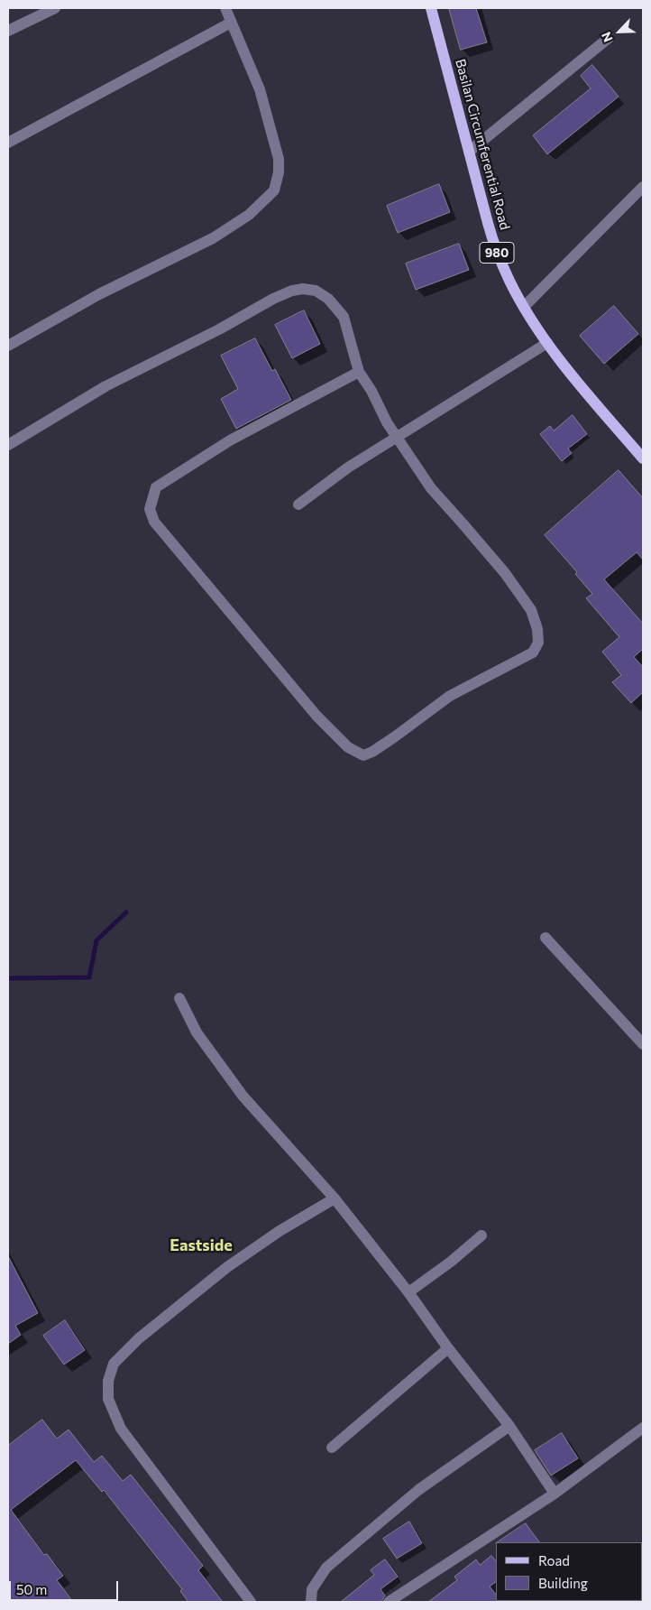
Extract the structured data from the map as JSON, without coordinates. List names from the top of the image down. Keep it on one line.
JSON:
{"streets":{"main road":["Basilan Circumferential Road","980"]},"districts":["Eastside"],"legend":["Road","Building"],"scale_bar":"50 m","north":"bottom left"}
